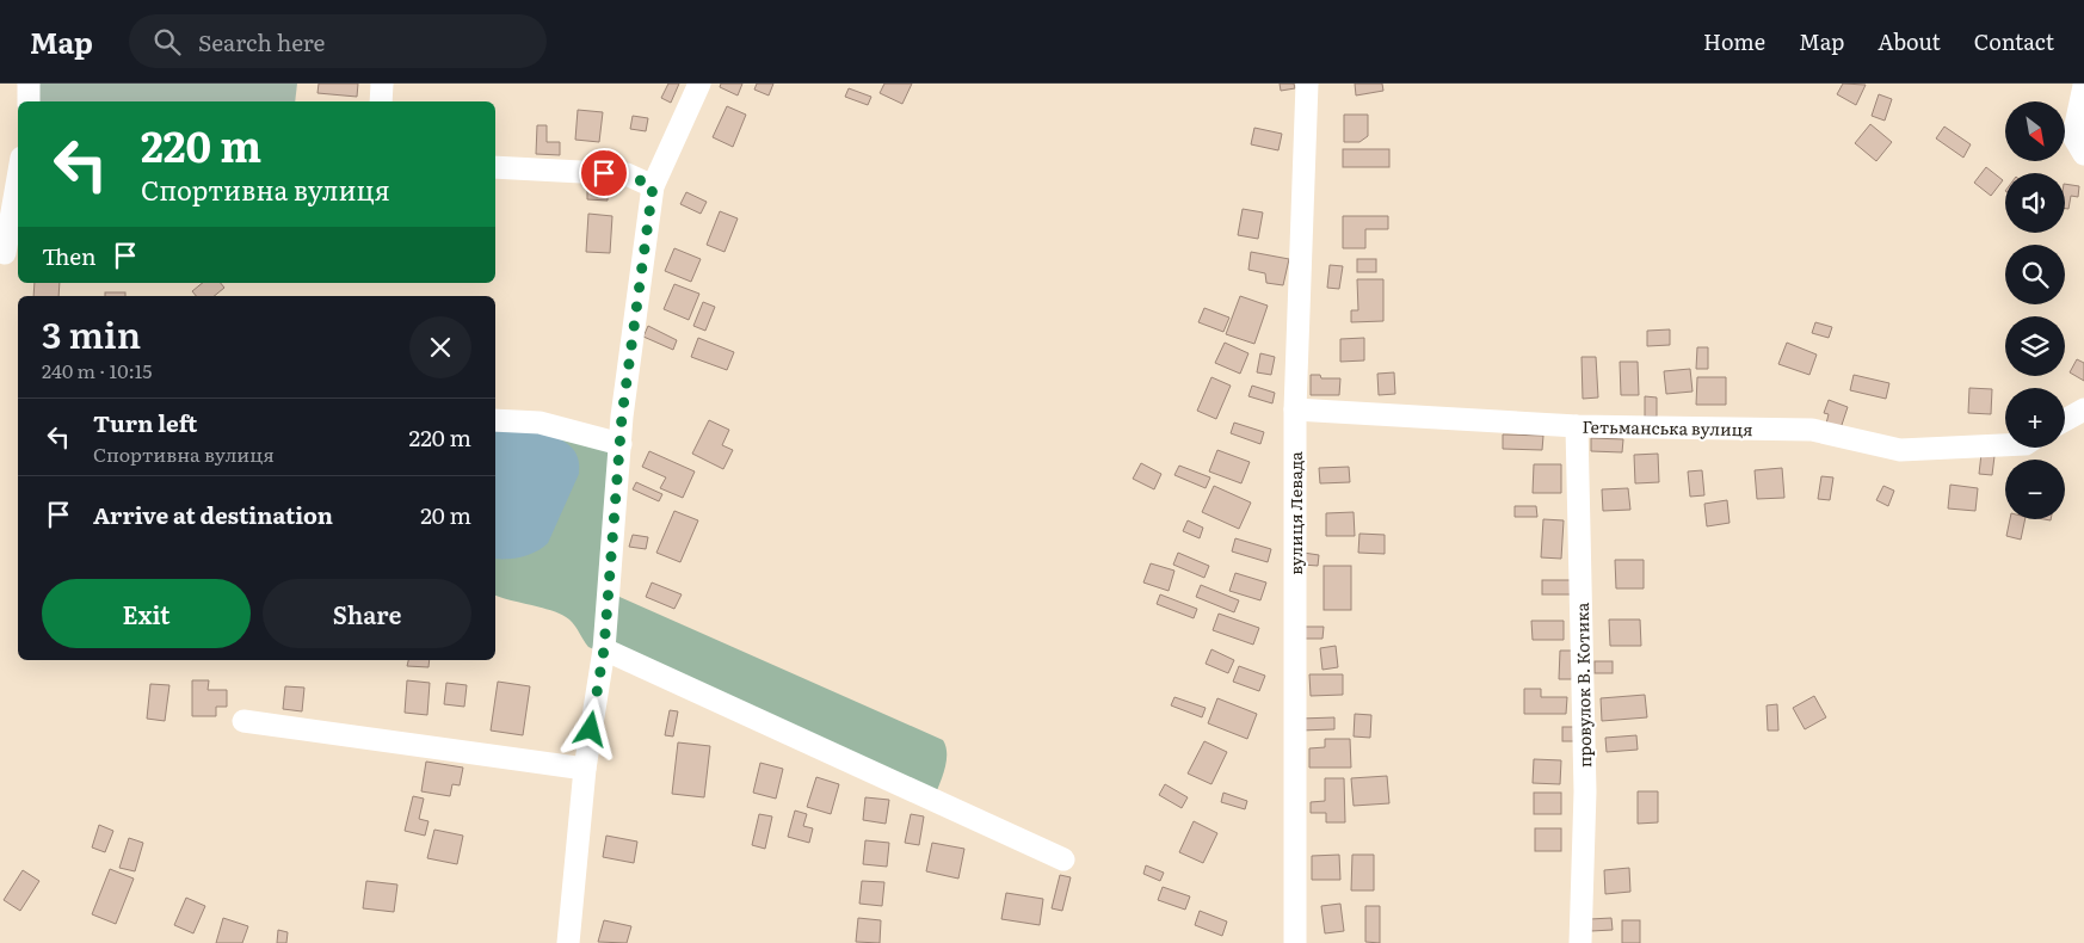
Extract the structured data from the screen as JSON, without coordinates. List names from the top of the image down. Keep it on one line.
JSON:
{"streets":{"street":["Гетьманська вулиця","вулиця Левада","провулок В. Котика"]},"crossings":[["Гетьманська вулиця","вулиця Левада"],["Гетьманська вулиця","провулок В. Котика"]],"north":"bottom right","page":{"header":"Map","search":"Search here","nav":["Home","Map","About","Contact"],"map_buttons":["+","−"],"turn":["220 m","Спортивна вулиця"],"then":"Then","heading":["3 min","240 m · 10:15"],"list":[{"name":"Turn left","note":"Спортивна вулиця","value":"220 m"},{"name":"Arrive at destination","value":"20 m"}],"buttons":["Exit","Share"]}}
